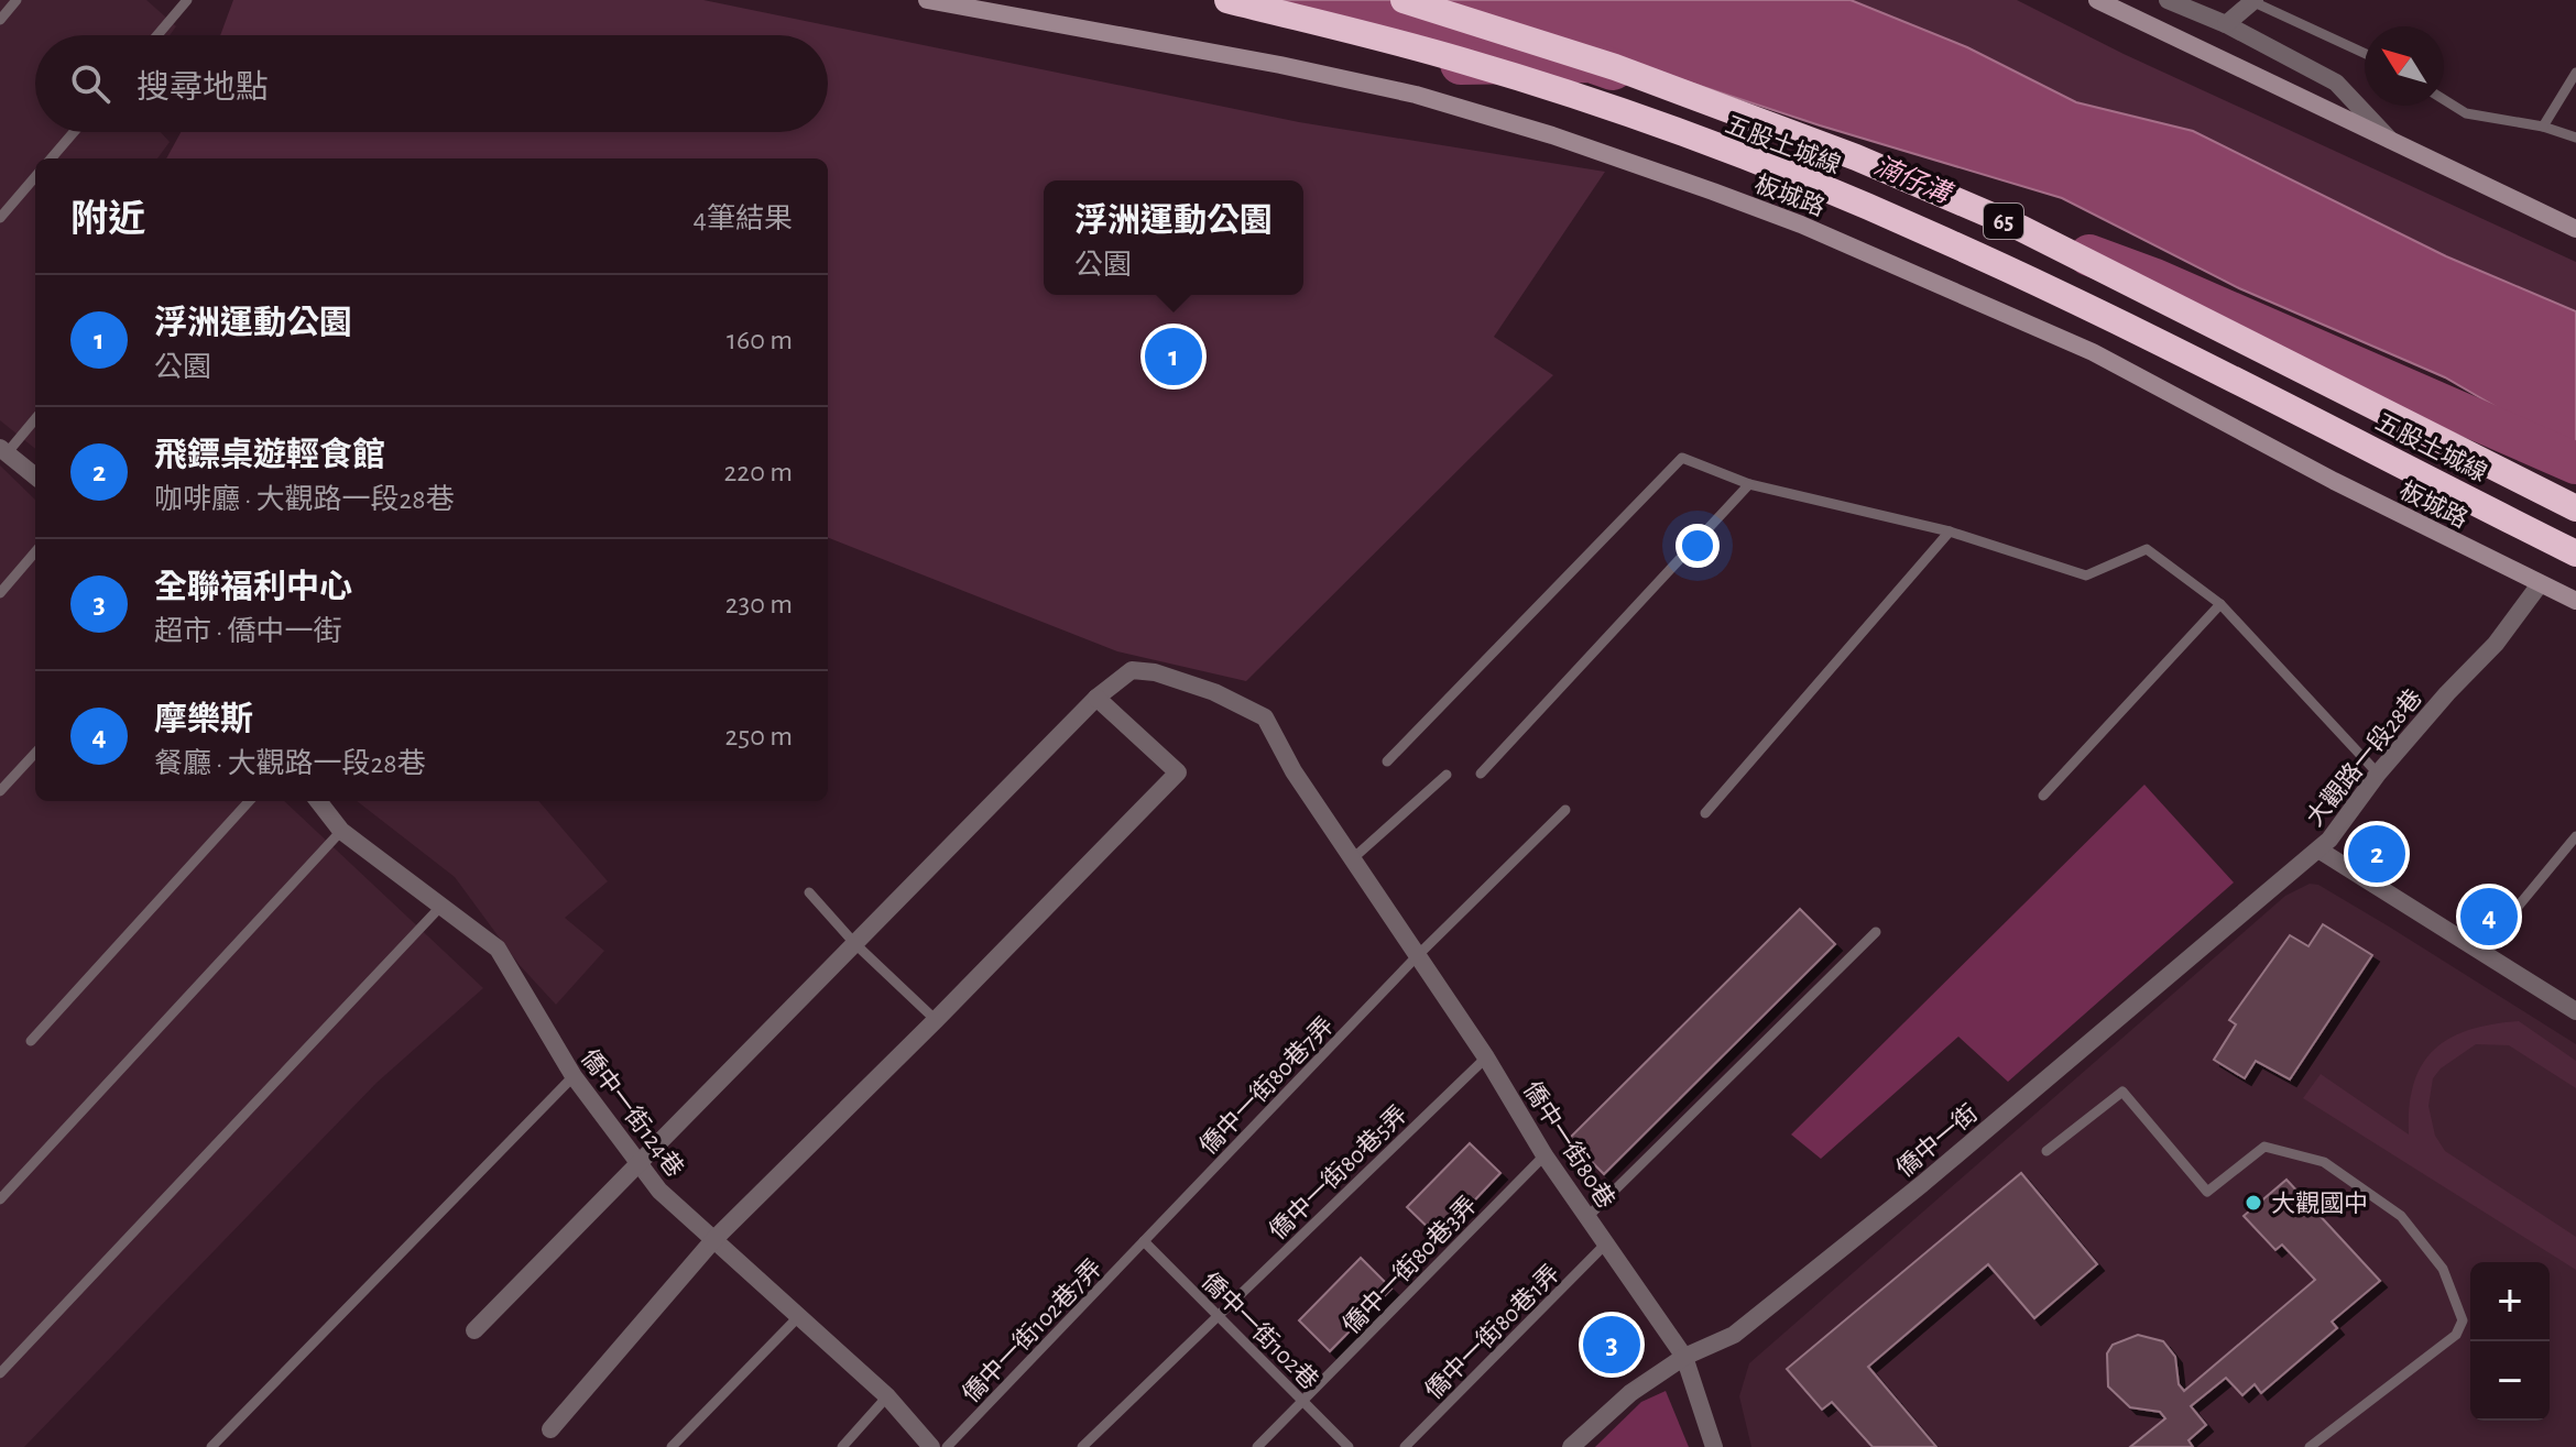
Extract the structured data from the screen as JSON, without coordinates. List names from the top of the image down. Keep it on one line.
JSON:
{"streets":{"highway":["五股土城線","65"],"street":["板城路","大觀路一段28巷","僑中一街124巷","僑中一街","僑中一街80巷"],"lane":["僑中一街80巷7弄","僑中一街80巷5弄","僑中一街80巷3弄","僑中一街102巷7弄","僑中一街102巷","僑中一街80巷1弄"]},"crossings":[["板城路","大觀路一段28巷"],["大觀路一段28巷","僑中一街"],["僑中一街80巷7弄","僑中一街80巷"],["僑中一街80巷7弄","僑中一街102巷7弄"],["僑中一街80巷7弄","僑中一街102巷"],["僑中一街124巷","僑中一街80巷"],["僑中一街","僑中一街80巷"],["僑中一街80巷","僑中一街80巷5弄"],["僑中一街80巷","僑中一街80巷3弄"],["僑中一街80巷","僑中一街80巷1弄"],["僑中一街80巷5弄","僑中一街102巷"],["僑中一街80巷3弄","僑中一街102巷"],["僑中一街102巷7弄","僑中一街102巷"]],"water":["湳仔溝"],"places":["大觀國中"],"north":"top left","page":{"search":"搜尋地點","heading":["附近","4筆結果"],"popup":["浮洲運動公園","公園"],"list":[{"mark":"1","name":"浮洲運動公園","note":"公園","value":"160 m"},{"mark":"2","name":"飛鏢桌遊輕食館","note":"咖啡廳 · 大觀路一段28巷","value":"220 m"},{"mark":"3","name":"全聯福利中心","note":"超市 · 僑中一街","value":"230 m"},{"mark":"4","name":"摩樂斯","note":"餐廳 · 大觀路一段28巷","value":"250 m"}],"pins":["1","2","4","3"],"map_buttons":["+","−"]}}
